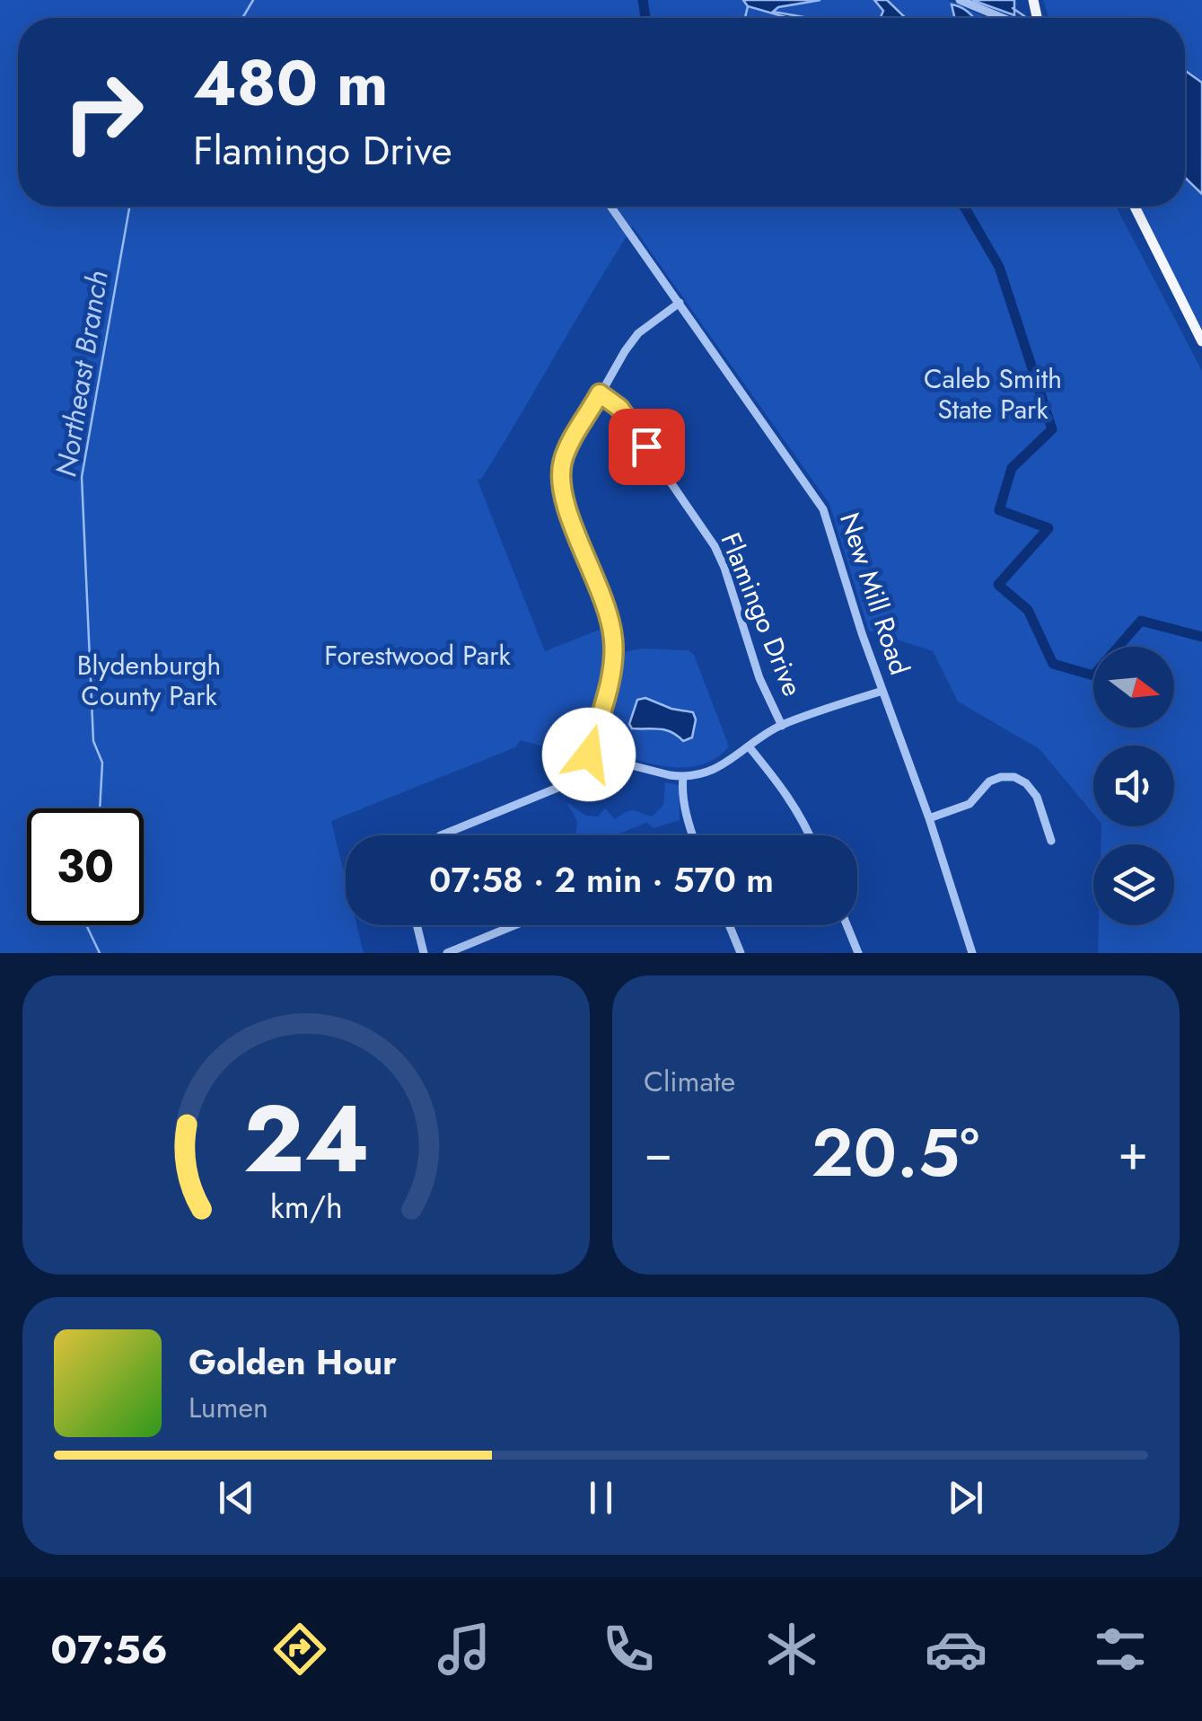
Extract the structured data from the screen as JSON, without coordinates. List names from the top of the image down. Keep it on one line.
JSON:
{"streets":{"street":["New Mill Road","Flamingo Drive"]},"water":["Northeast Branch"],"parks":["Caleb Smith State Park","Forestwood Park","Blydenburgh County Park"],"north":"right","page":{"turn":["480 m","Flamingo Drive"],"limit":"30","trip":"07:58 · 2 min · 570 m","tile":"Climate","heat":["−","20.5°","+"],"song":["Golden Hour","Lumen"],"tabs":"07:56","gauge":["24","km/h"]}}
